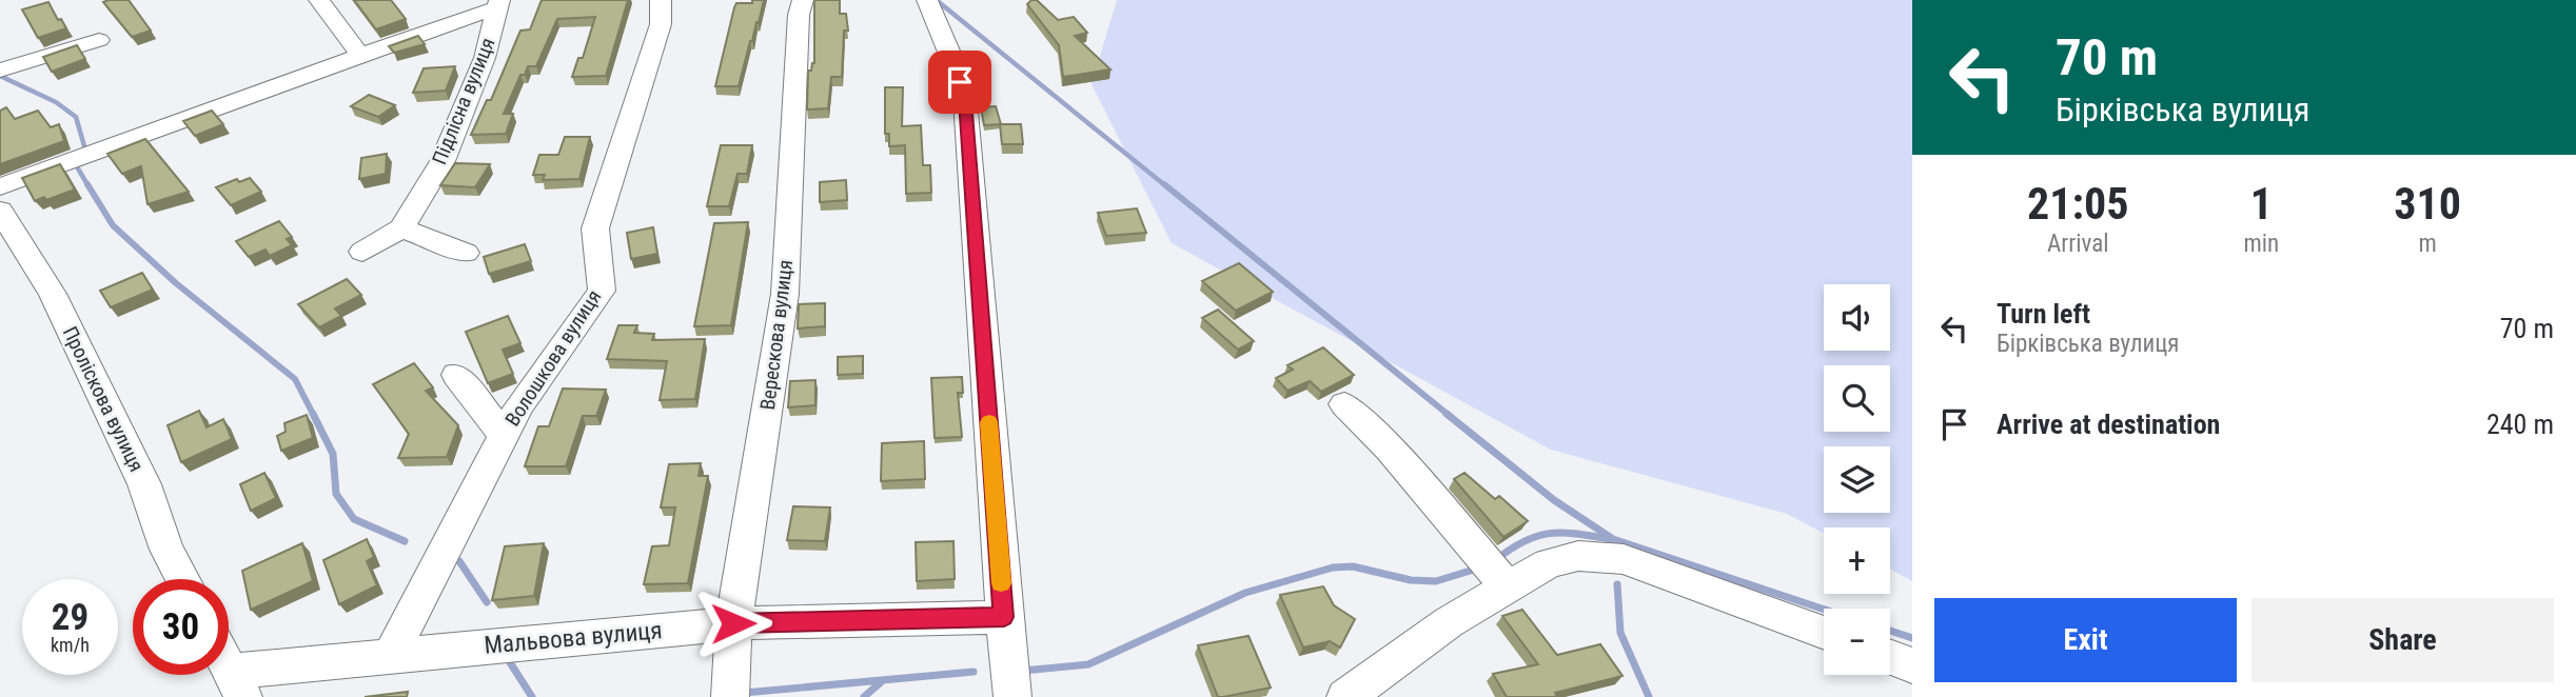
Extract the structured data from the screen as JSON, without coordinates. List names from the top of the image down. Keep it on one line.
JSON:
{"streets":{"street":["Підлісна вулиця","Верескова вулиця","Волошкова вулиця","Проліскова вулиця","Мальвова вулиця"]},"crossings":[["Верескова вулиця","Мальвова вулиця"],["Волошкова вулиця","Мальвова вулиця"]],"page":{"turn":["70 m","Бірківська вулиця"],"eta":["21:05","Arrival","1","min","310","m"],"list":[{"name":"Turn left","note":"Бірківська вулиця","value":"70 m"},{"name":"Arrive at destination","value":"240 m"}],"map_buttons":["+","−"],"speed":"29 km/h","limit":"30","buttons":["Exit","Share"]}}
